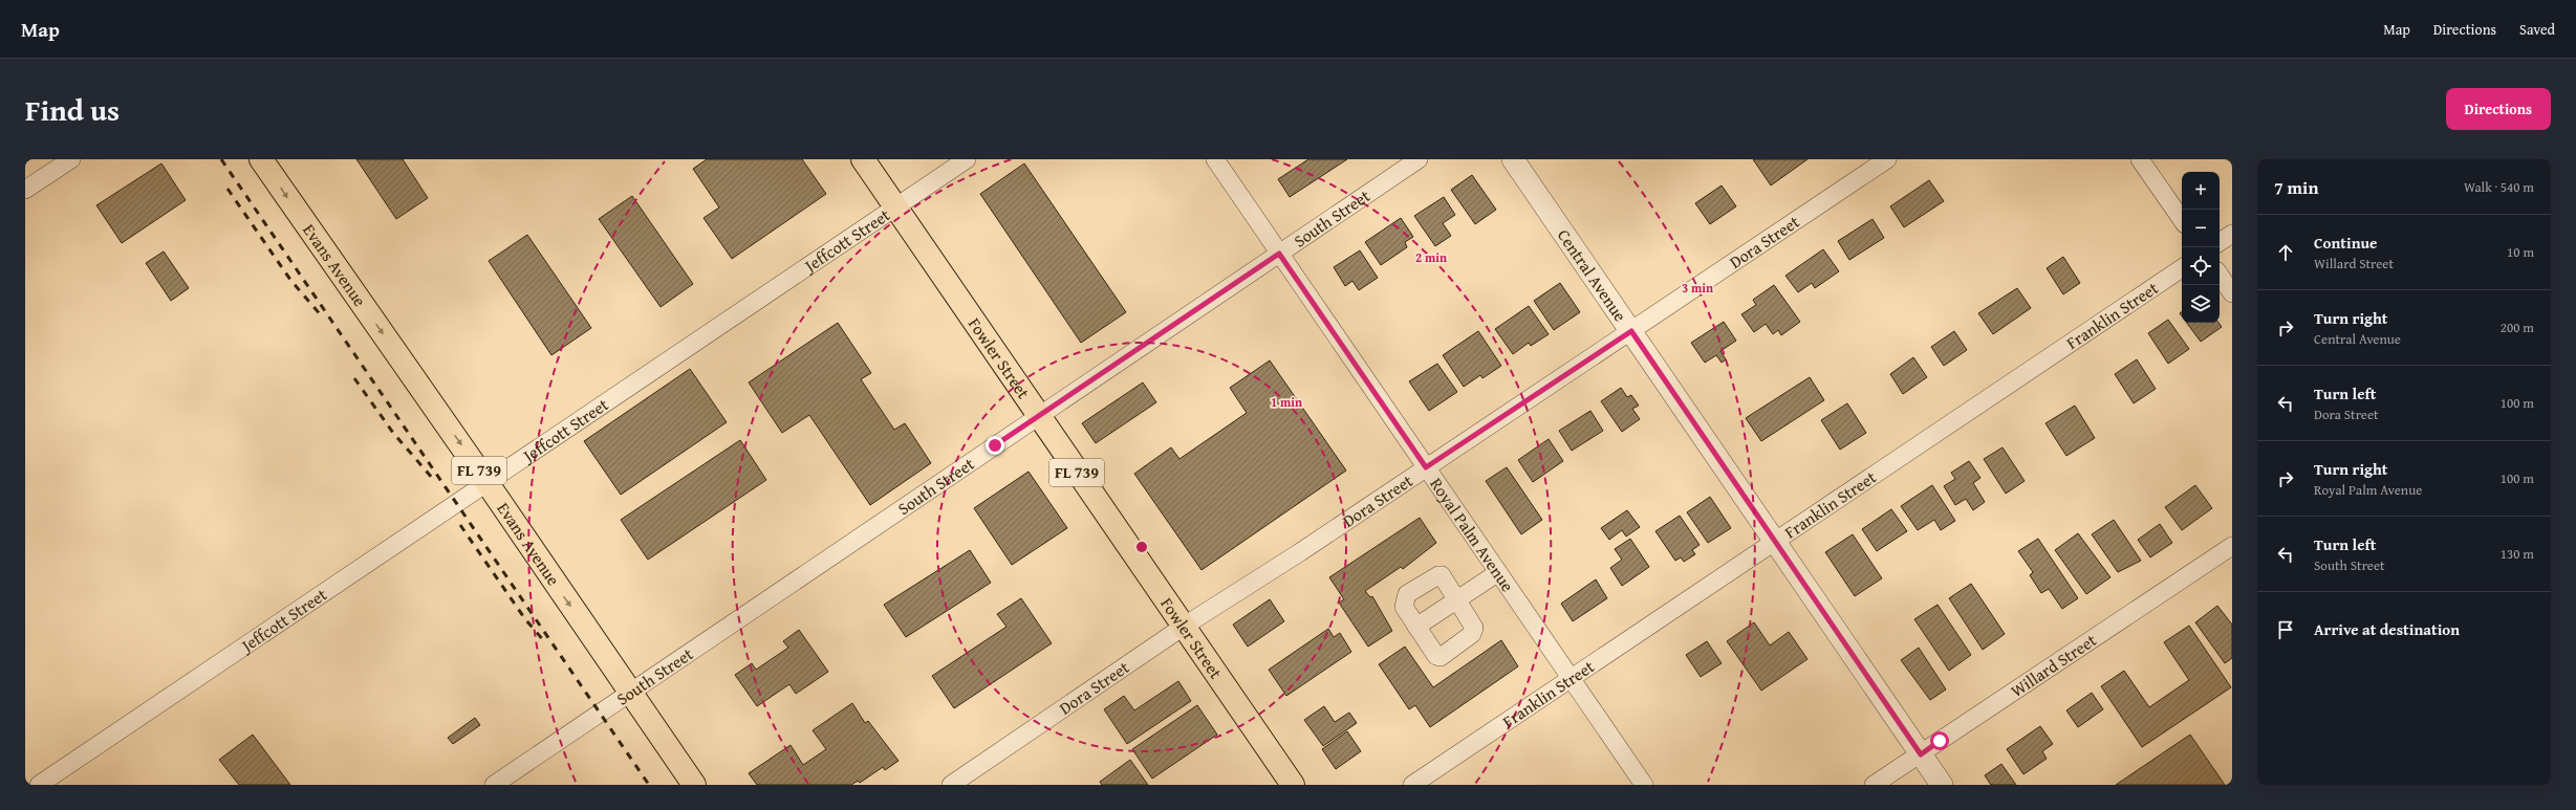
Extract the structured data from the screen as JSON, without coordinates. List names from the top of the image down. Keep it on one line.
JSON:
{"streets":{"main road":["Evans Avenue","Fowler Street","FL 739"],"street":["South Street","Jeffcott Street","Dora Street","Central Avenue","Franklin Street","Royal Palm Avenue","Willard Street"]},"crossings":[["South Street","Evans Avenue"],["South Street","Fowler Street"],["South Street","Royal Palm Avenue"],["Jeffcott Street","Evans Avenue"],["Jeffcott Street","Fowler Street"],["Dora Street","Central Avenue"],["Dora Street","Fowler Street"],["Dora Street","Royal Palm Avenue"],["Central Avenue","Franklin Street"],["Central Avenue","Willard Street"],["Franklin Street","Royal Palm Avenue"]],"one_way":["Evans Avenue"],"page":{"header":"Map","nav":["Map","Directions","Saved"],"title":"Find us","buttons":"Directions","heading":["7 min","Walk · 540 m"],"map_buttons":["+","−"],"list":[["Continue","Willard Street","10 m"],["Turn right","Central Avenue","200 m"],["Turn left","Dora Street","100 m"],["Turn right","Royal Palm Avenue","100 m"],["Turn left","South Street","130 m"],"Arrive at destination"]},"rings":["2 min","3 min","1 min"]}
